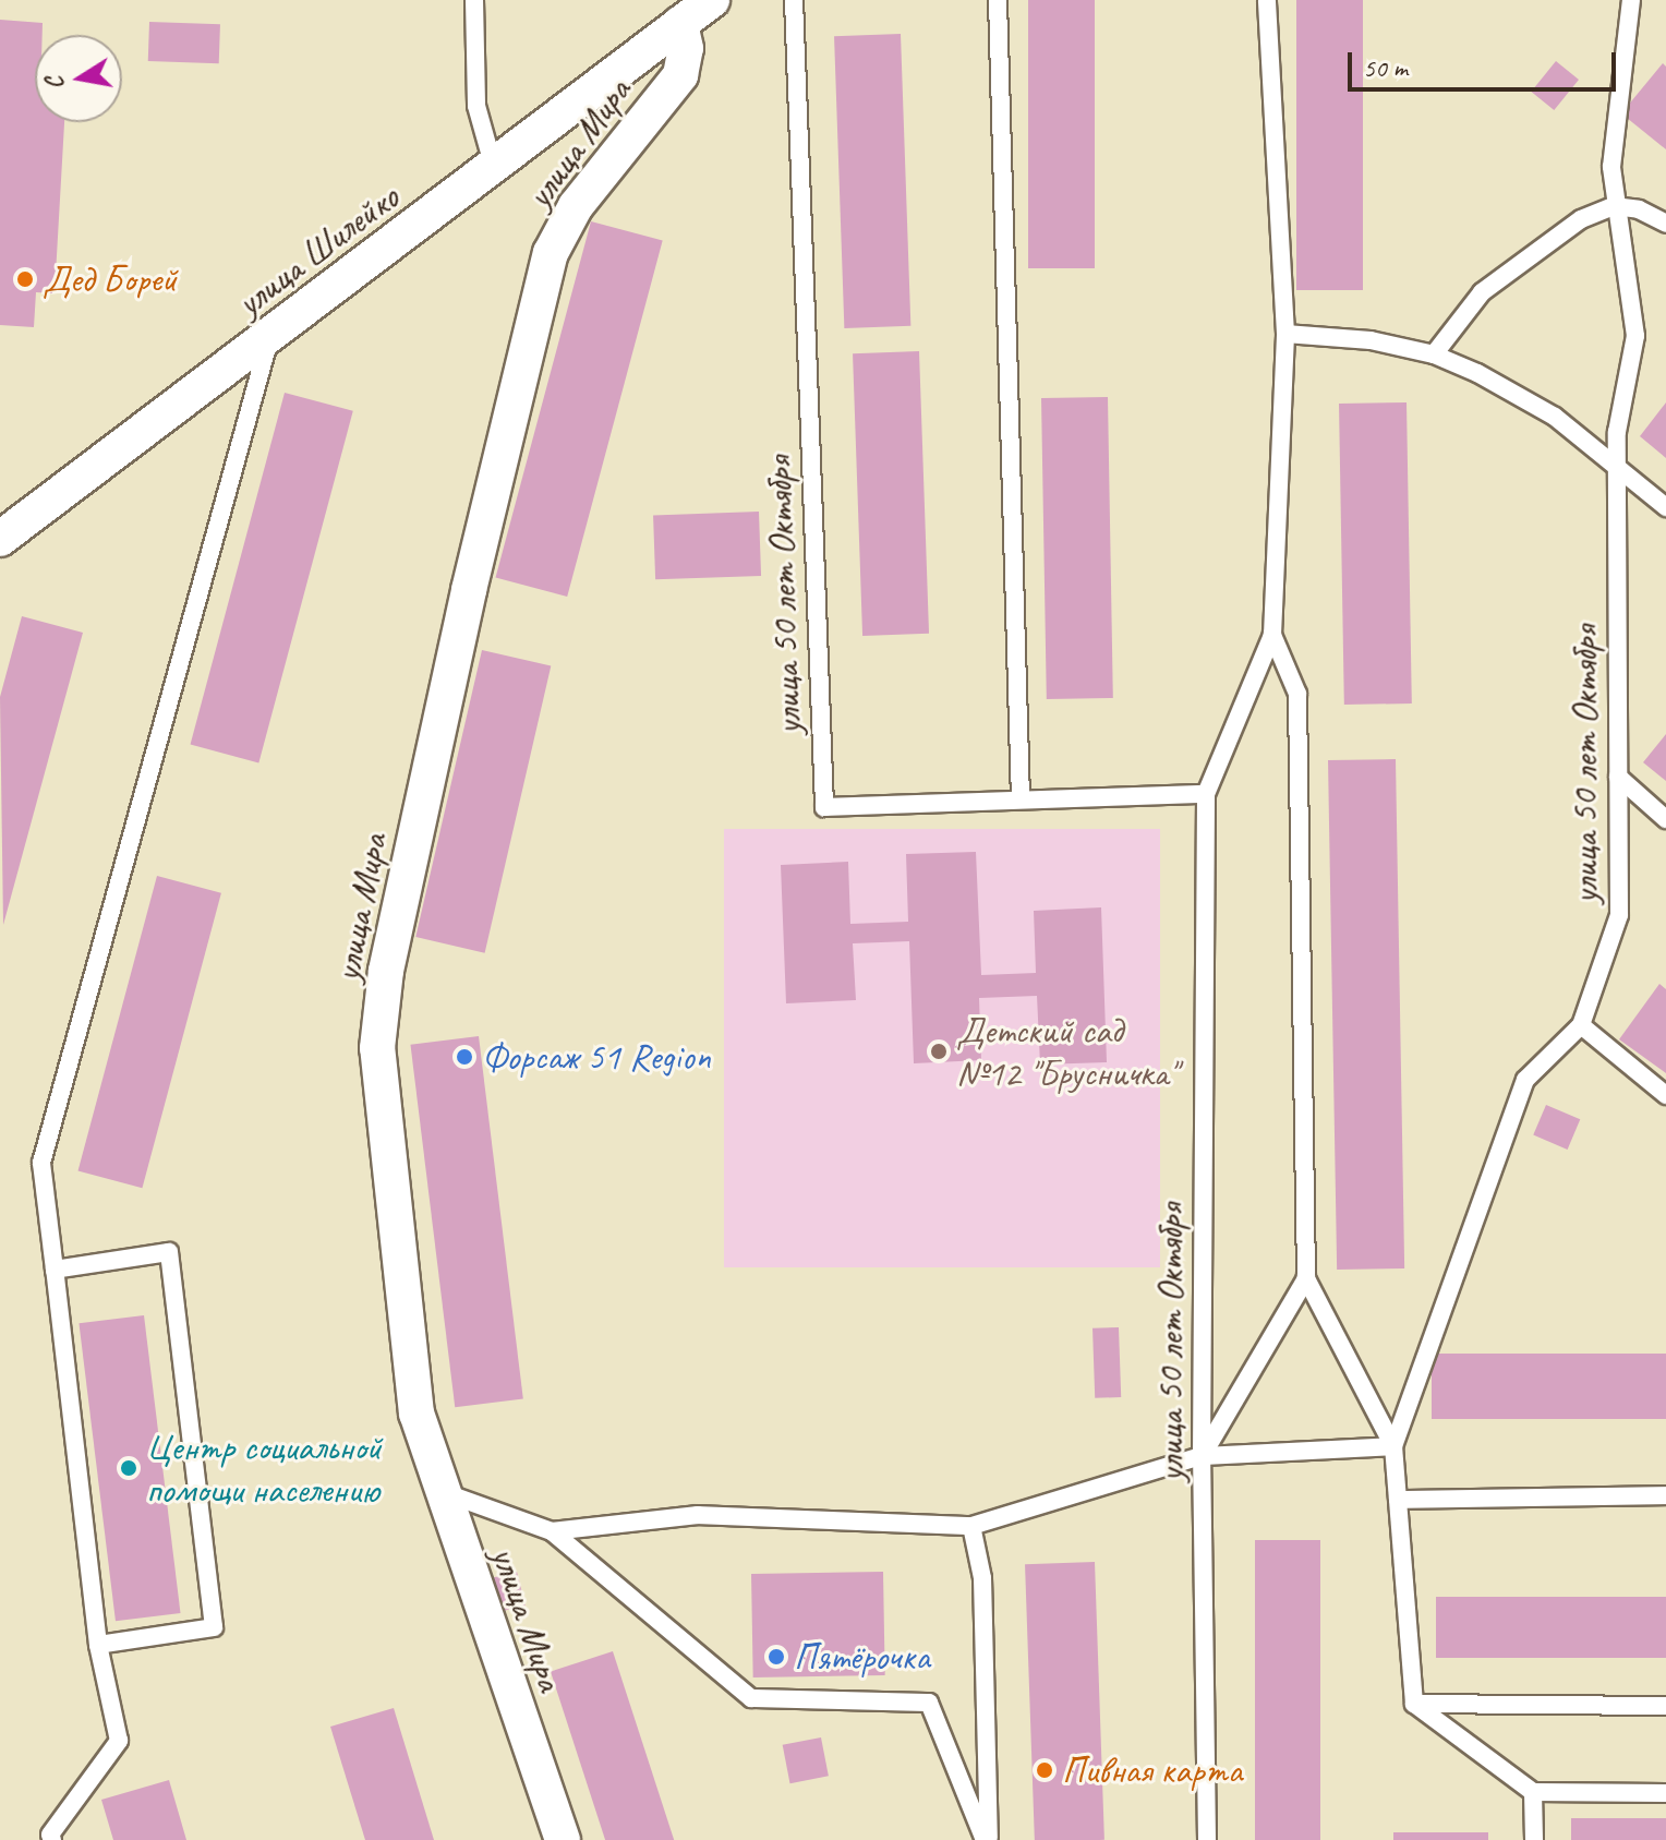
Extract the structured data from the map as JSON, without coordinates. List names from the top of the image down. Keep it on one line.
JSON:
{"streets":{"street":["улица Мира","улица Шилейко"],"lane":["улица 50 лет Октября"]},"crossings":[["улица Мира","улица Шилейко"]],"places":["Дед Борей","Детский сад №12 \"Брусничка\"","Форсаж 51 Region","Центр социальной помощи населению","Пятёрочка","Пивная карта"],"scale_bar":"50 m","north":"left"}
